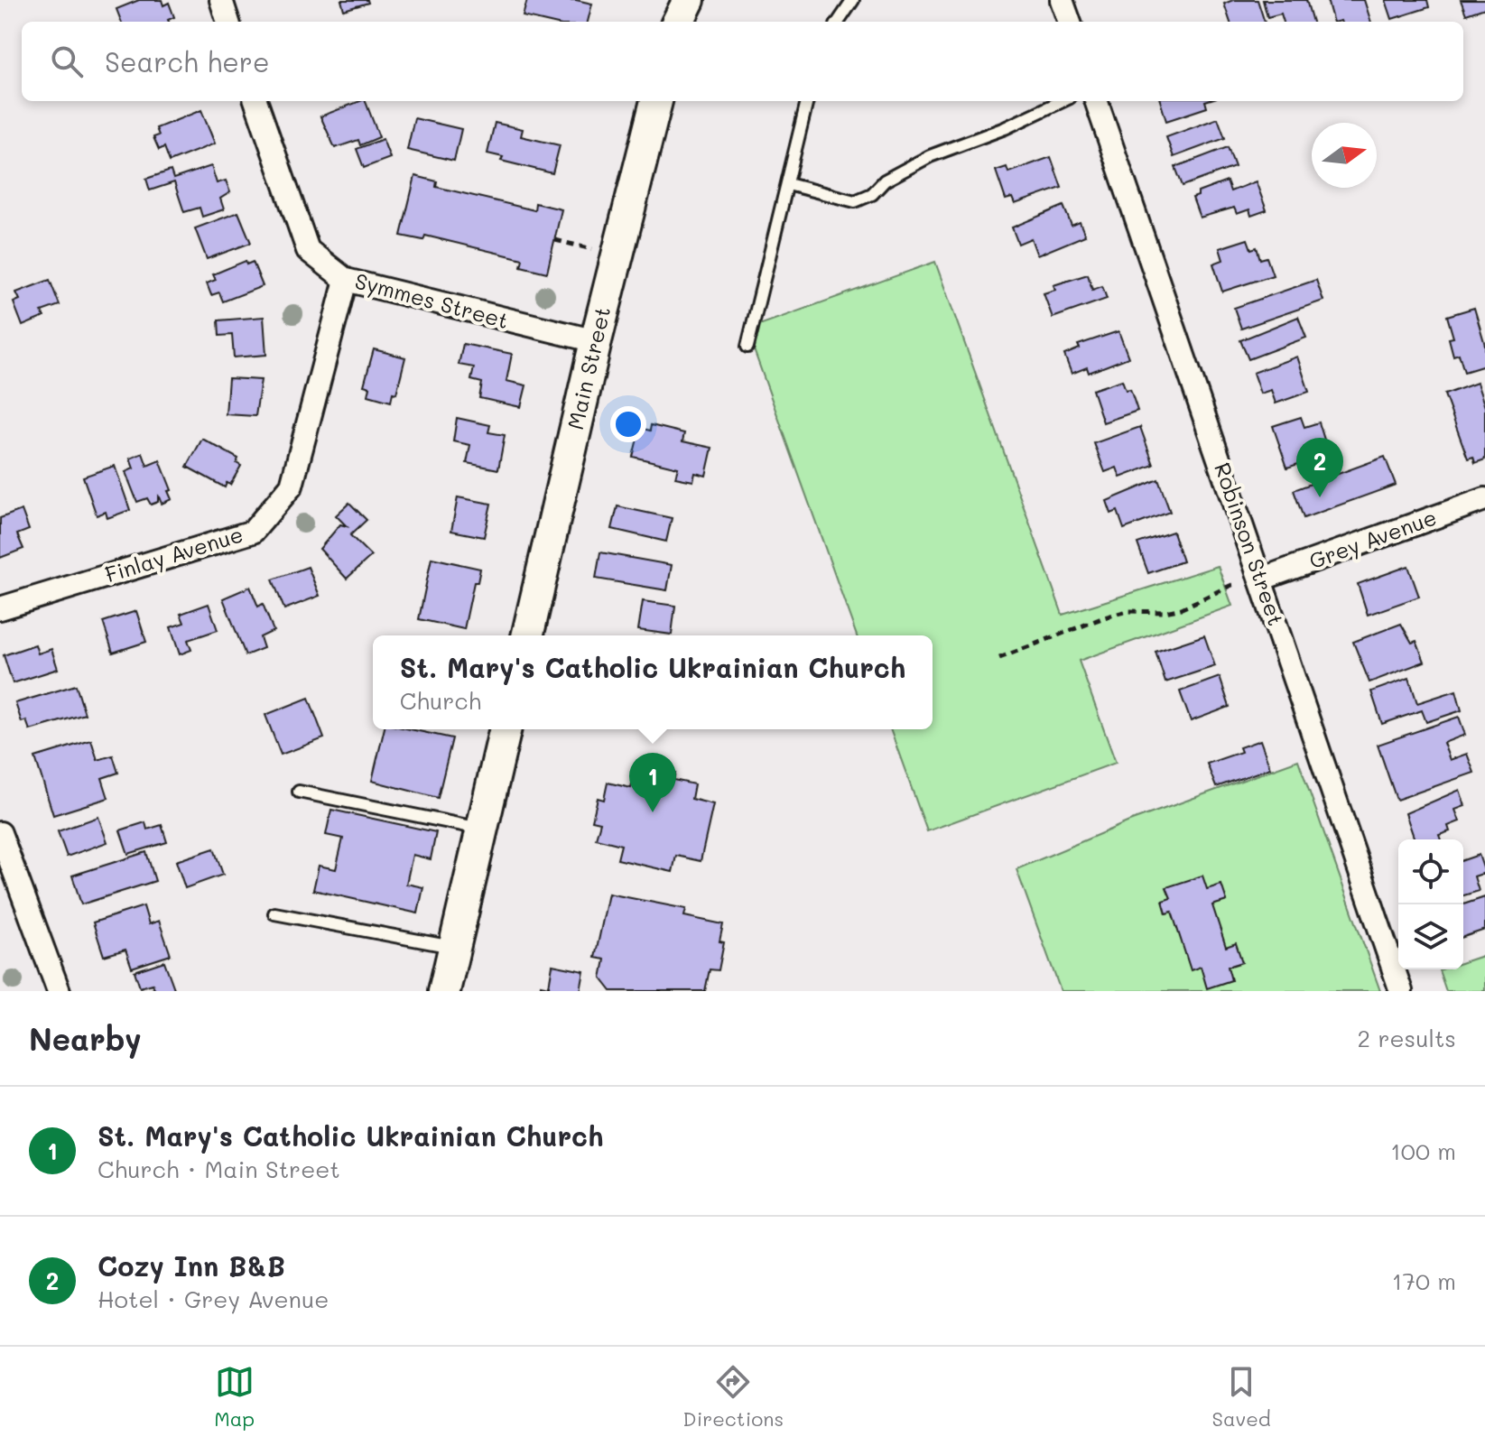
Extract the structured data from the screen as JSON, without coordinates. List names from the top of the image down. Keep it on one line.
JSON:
{"streets":{"street":["Symmes Street","Main Street","Grey Avenue","Robinson Street","Finlay Avenue"]},"crossings":[["Symmes Street","Main Street"],["Symmes Street","Finlay Avenue"],["Grey Avenue","Robinson Street"]],"north":"right","page":{"search":"Search here","pins":["2","1"],"popup":["St. Mary's Catholic Ukrainian Church","Church"],"heading":["Nearby","2 results"],"list":[{"mark":"1","name":"St. Mary's Catholic Ukrainian Church","note":"Church · Main Street","value":"100 m"},{"mark":"2","name":"Cozy Inn B&B","note":"Hotel · Grey Avenue","value":"170 m"}],"nav":["Map","Directions","Saved"]}}
